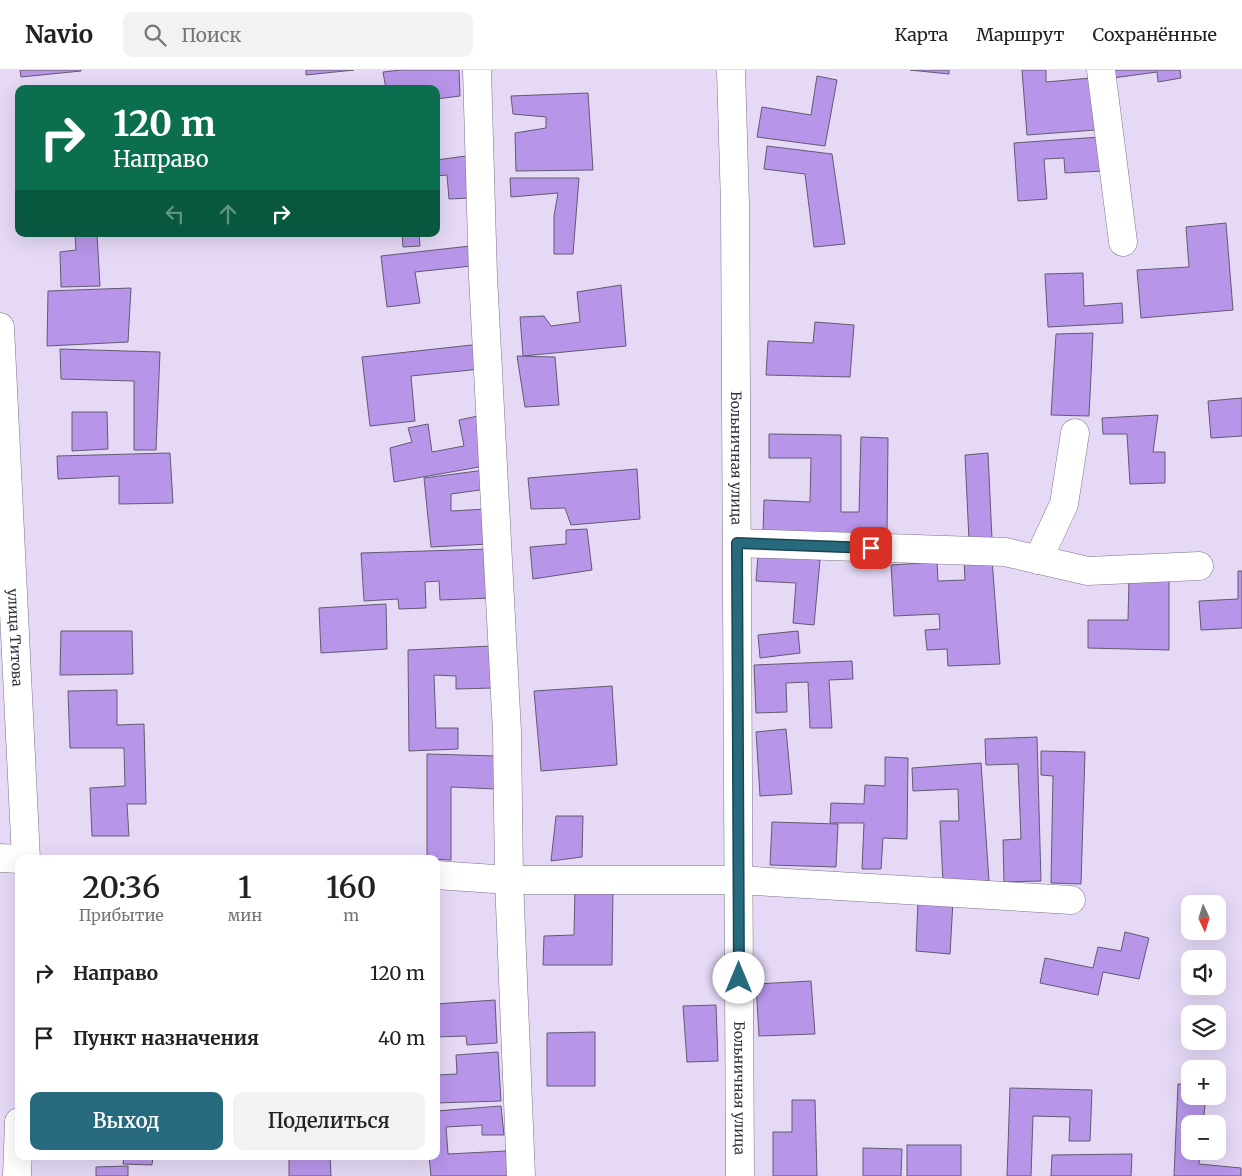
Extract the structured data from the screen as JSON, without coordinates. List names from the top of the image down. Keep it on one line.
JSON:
{"streets":{"street":["Больничная улица","улица Титова"]},"north":"bottom","page":{"header":"Navio","search":"Поиск","nav":["Карта","Маршрут","Сохранённые"],"turn":["120 m","Направо"],"eta":["20:36","Прибытие","1","мин","160","m"],"map_buttons":["+","−"],"list":[{"name":"Направо","value":"120 m"},{"name":"Пункт назначения","value":"40 m"}],"buttons":["Выход","Поделиться"]}}
